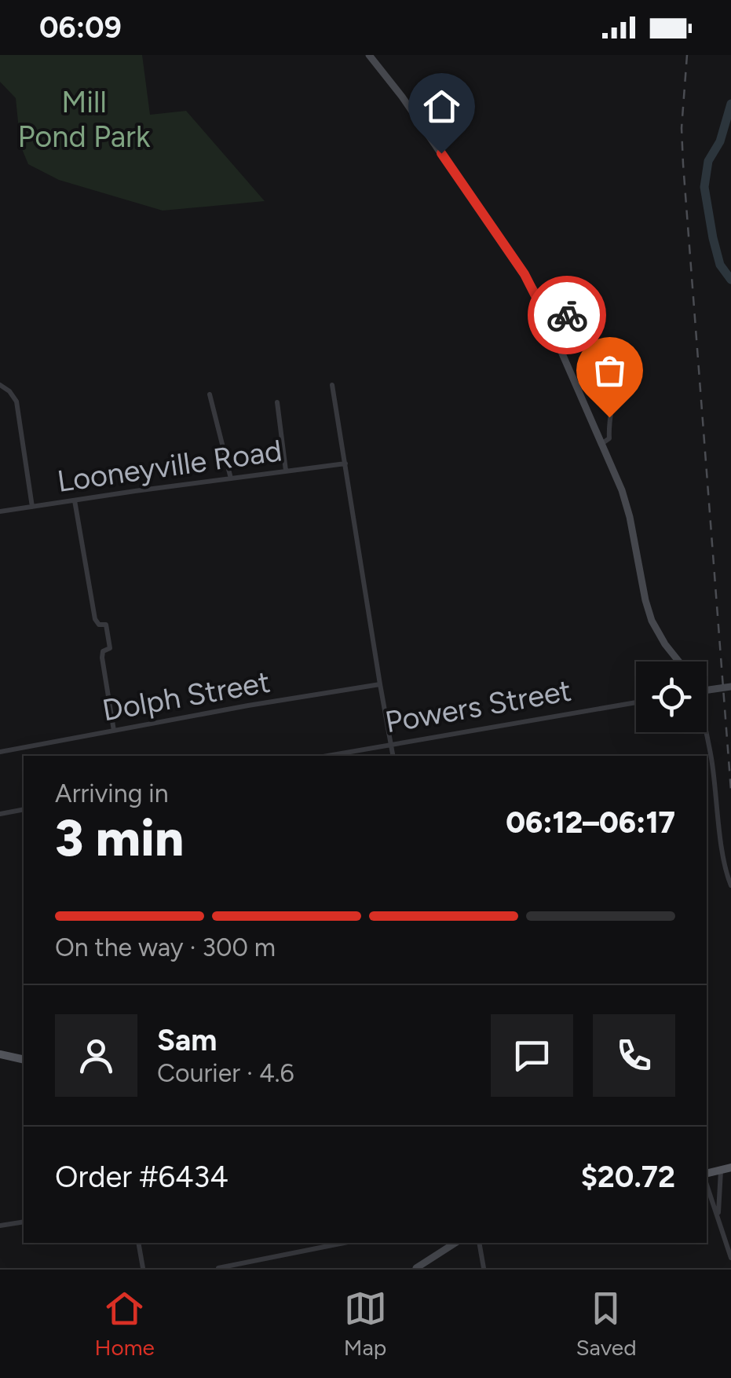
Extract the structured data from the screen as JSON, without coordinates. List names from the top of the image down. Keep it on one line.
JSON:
{"streets":{"street":["Looneyville Road","Dolph Street","Powers Street"]},"parks":["Mill Pond Park"],"page":{"status":"06:09","heading":["3 min","Arriving in","06:12–06:17"],"panel":["Sam","Courier · 4.6","Order #6434","$20.72"],"bar":"On the way · 300 m","tabs":["Home","Map","Saved"]}}
